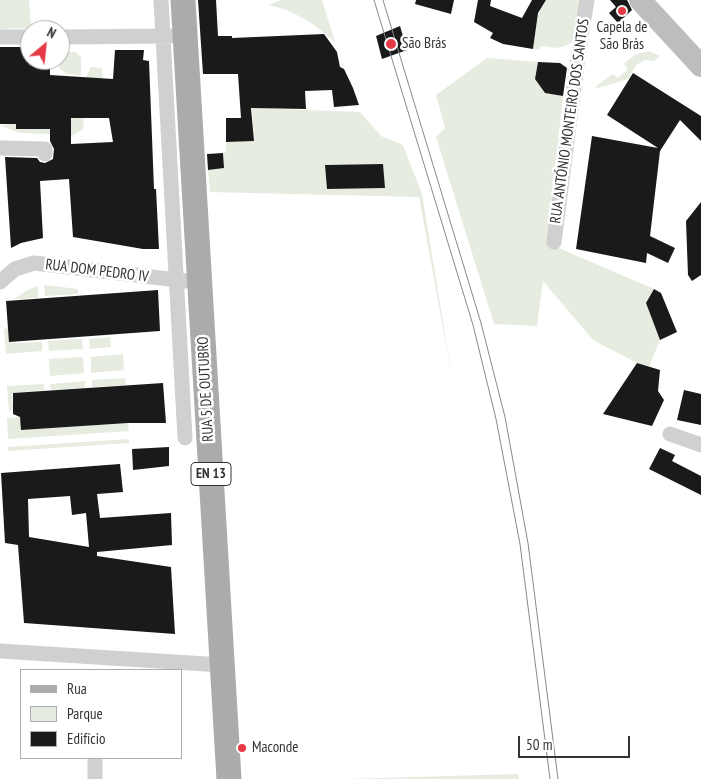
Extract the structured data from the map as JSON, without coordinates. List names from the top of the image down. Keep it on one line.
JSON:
{"streets":{"main road":["RUA 5 DE OUTUBRO","EN 13"],"street":["RUA ANTÓNIO MONTEIRO DOS SANTOS","RUA DOM PEDRO IV"]},"crossings":[["RUA DOM PEDRO IV","RUA 5 DE OUTUBRO"]],"places":["Capela de São Brás","São Brás","Maconde"],"legend":["Rua","Parque","Edifício"],"scale_bar":"50 m","north":"top right"}
